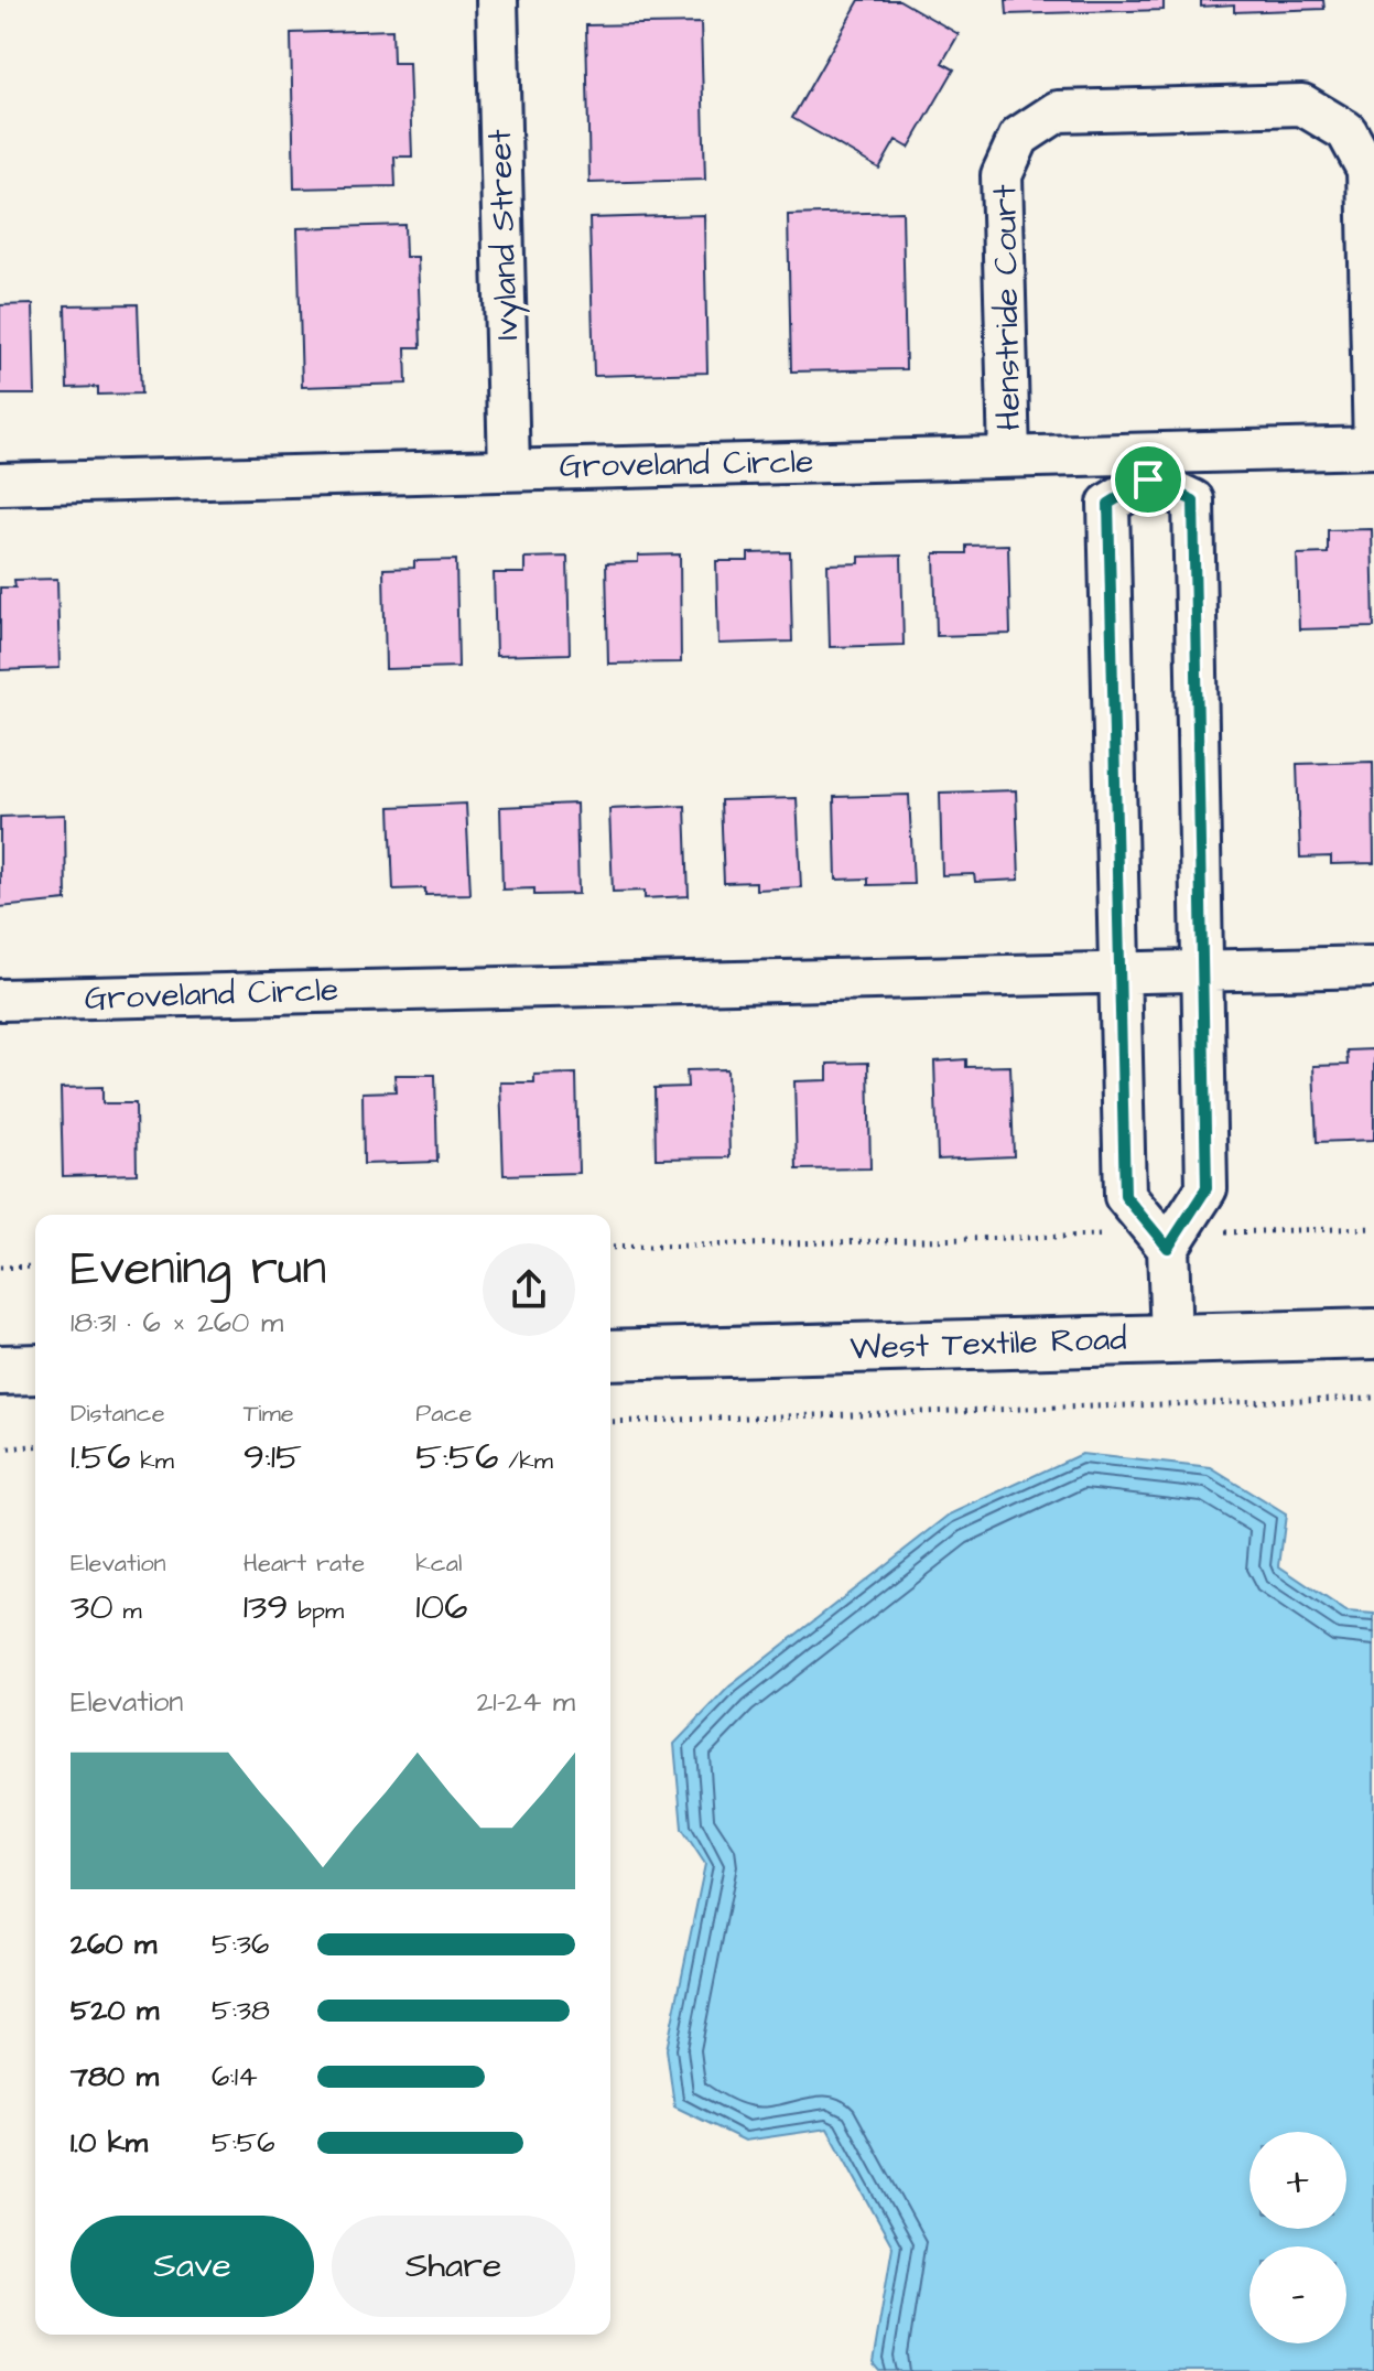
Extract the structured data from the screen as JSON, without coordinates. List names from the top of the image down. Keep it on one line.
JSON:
{"streets":{"main road":["West Textile Road"],"street":["Ivyland Street","Henstride Court","Groveland Circle"]},"crossings":[["Ivyland Street","Groveland Circle"],["Henstride Court","Groveland Circle"]],"page":{"heading":["Evening run","18:31 · 6 × 260 m"],"stats":[["Distance","1.56 km"],["Time","9:15"],["Pace","5:56 /km"],["Elevation","30 m"],["Heart rate","139 bpm"],["kcal","106"]],"chart":["Elevation","21–24 m"],"list":[{"name":"260 m","note":"5:36"},{"name":"520 m","note":"5:38"},{"name":"780 m","note":"6:14"},{"name":"1.0 km","note":"5:56"}],"map_buttons":["+","−"],"buttons":["Save","Share"]}}
